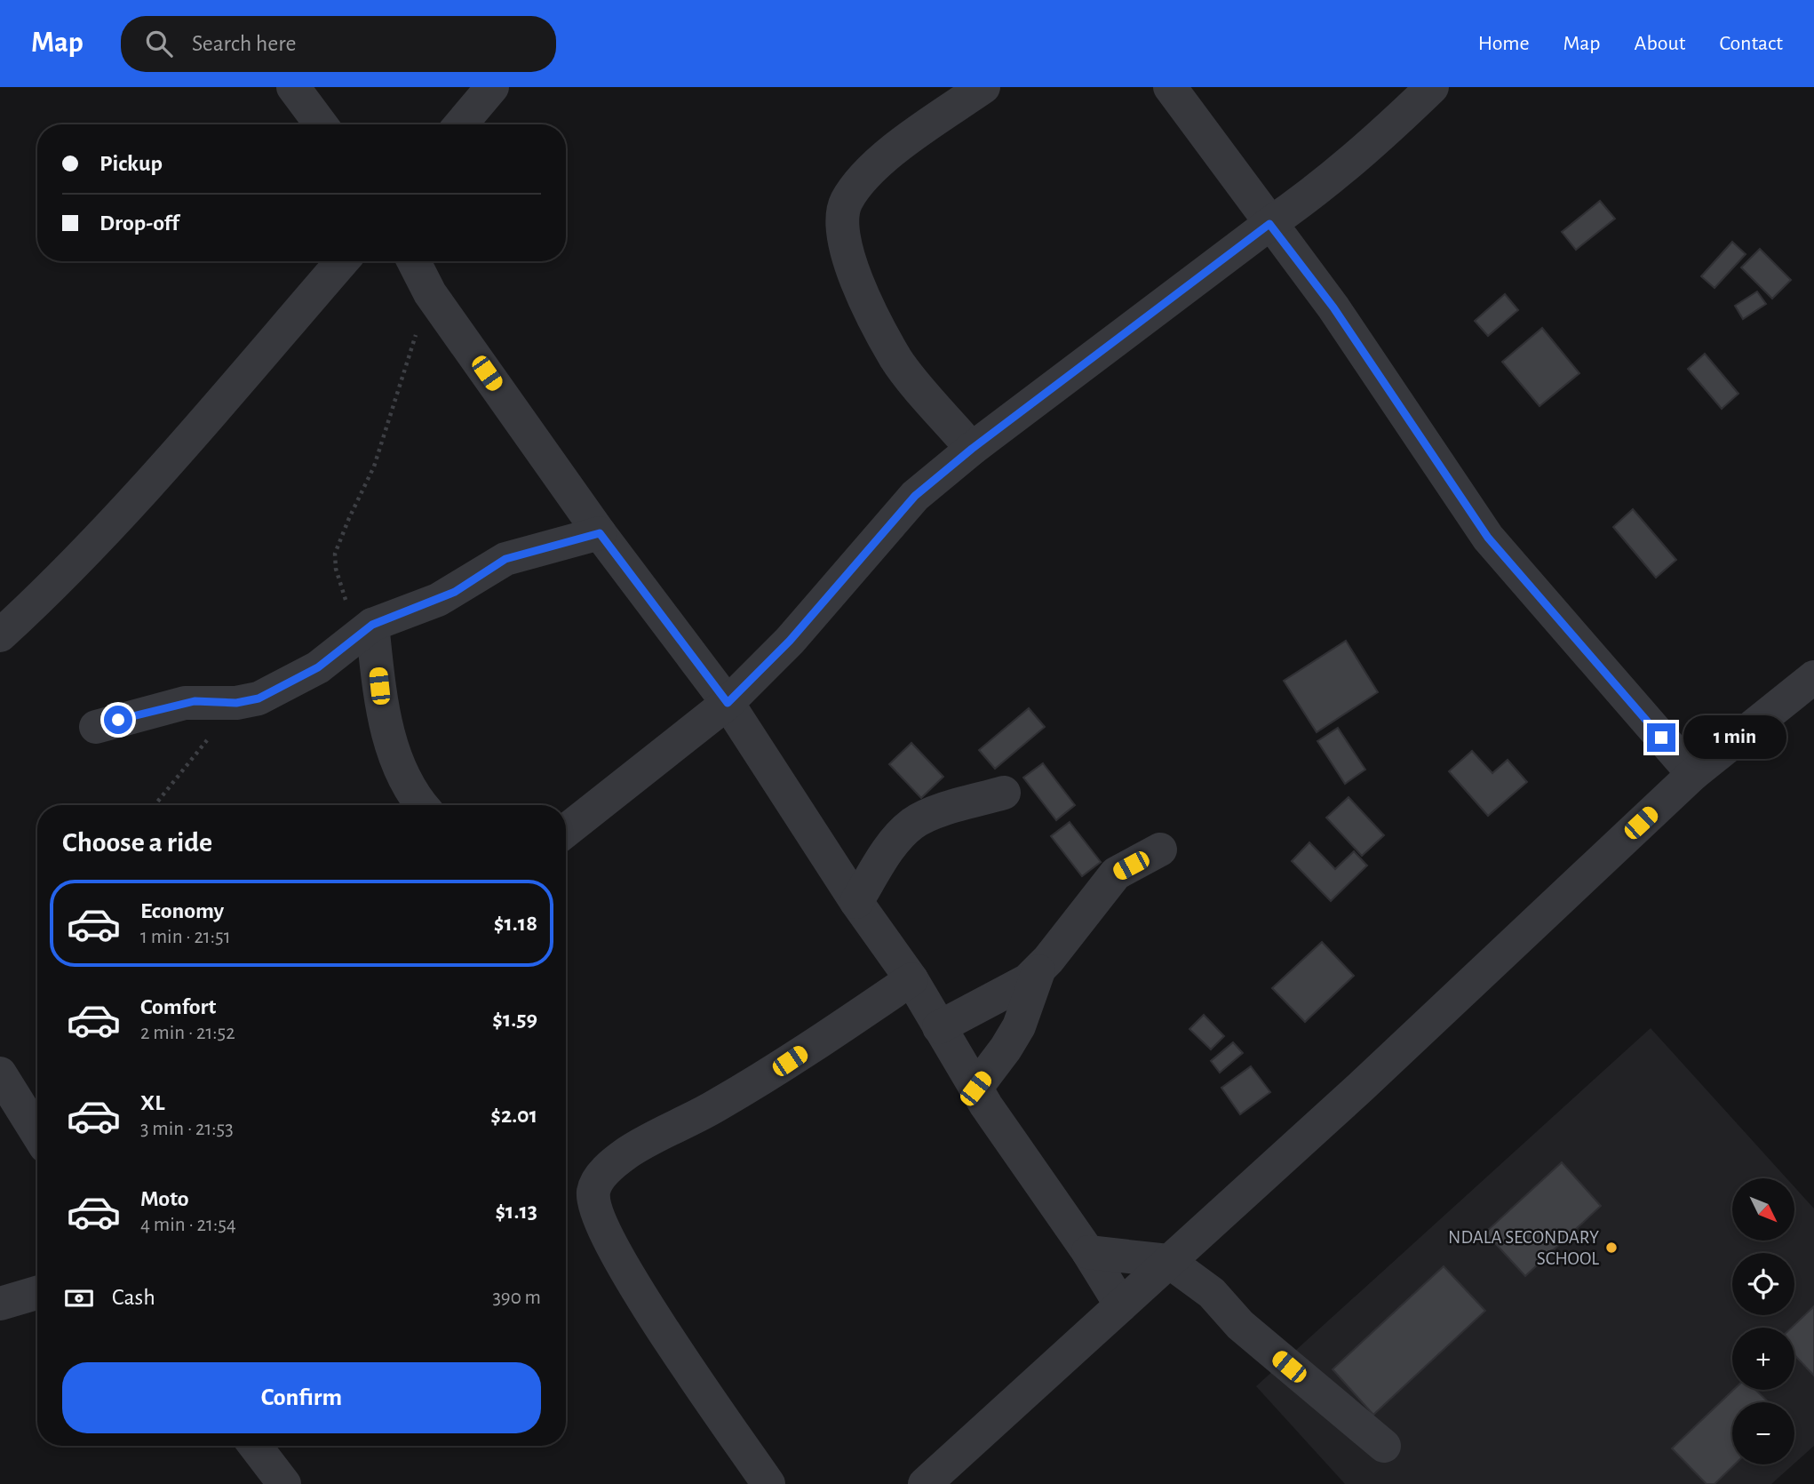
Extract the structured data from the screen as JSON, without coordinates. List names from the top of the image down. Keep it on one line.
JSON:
{"places":["NDALA SECONDARY SCHOOL"],"north":"bottom right","page":{"header":"Map","search":"Search here","nav":["Home","Map","About","Contact"],"banner":["Pickup","Drop-off"],"bubble":"1 min","heading":"Choose a ride","list":[{"name":"Economy","note":"1 min · 21:51","value":"$1.18"},{"name":"Comfort","note":"2 min · 21:52","value":"$1.59"},{"name":"XL","note":"3 min · 21:53","value":"$2.01"},{"name":"Moto","note":"4 min · 21:54","value":"$1.13"}],"map_buttons":["+","−"],"pay":["Cash","390 m"],"buttons":"Confirm"}}
